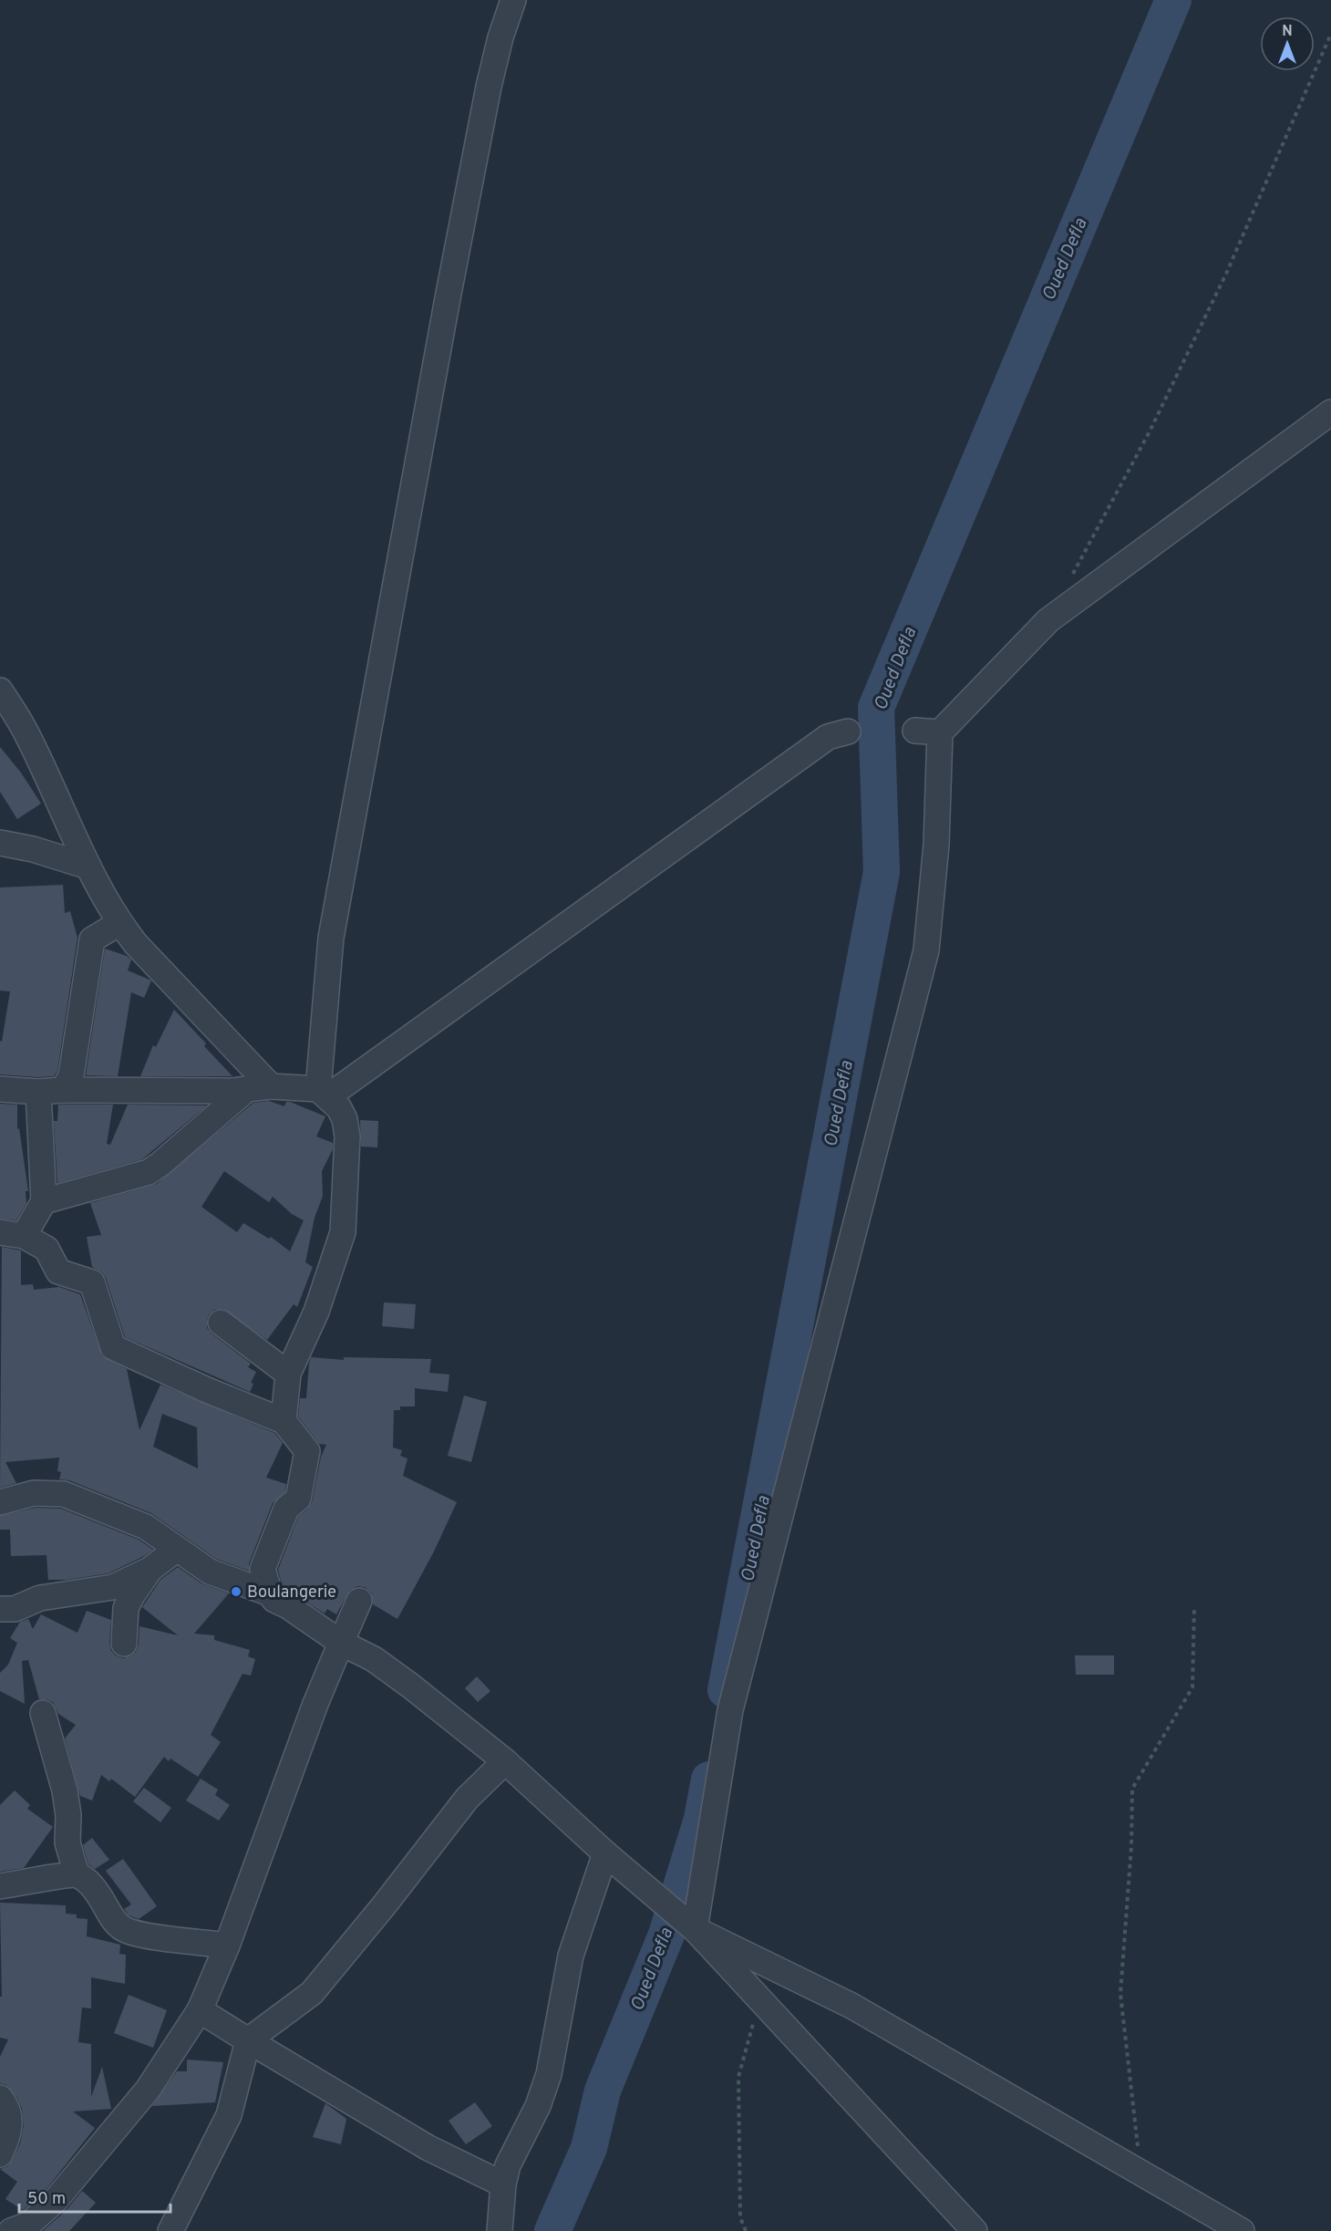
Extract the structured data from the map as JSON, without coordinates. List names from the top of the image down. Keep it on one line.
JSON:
{"water":["Oued Defla"],"places":["Boulangerie"],"scale_bar":"50 m","north":"top"}
